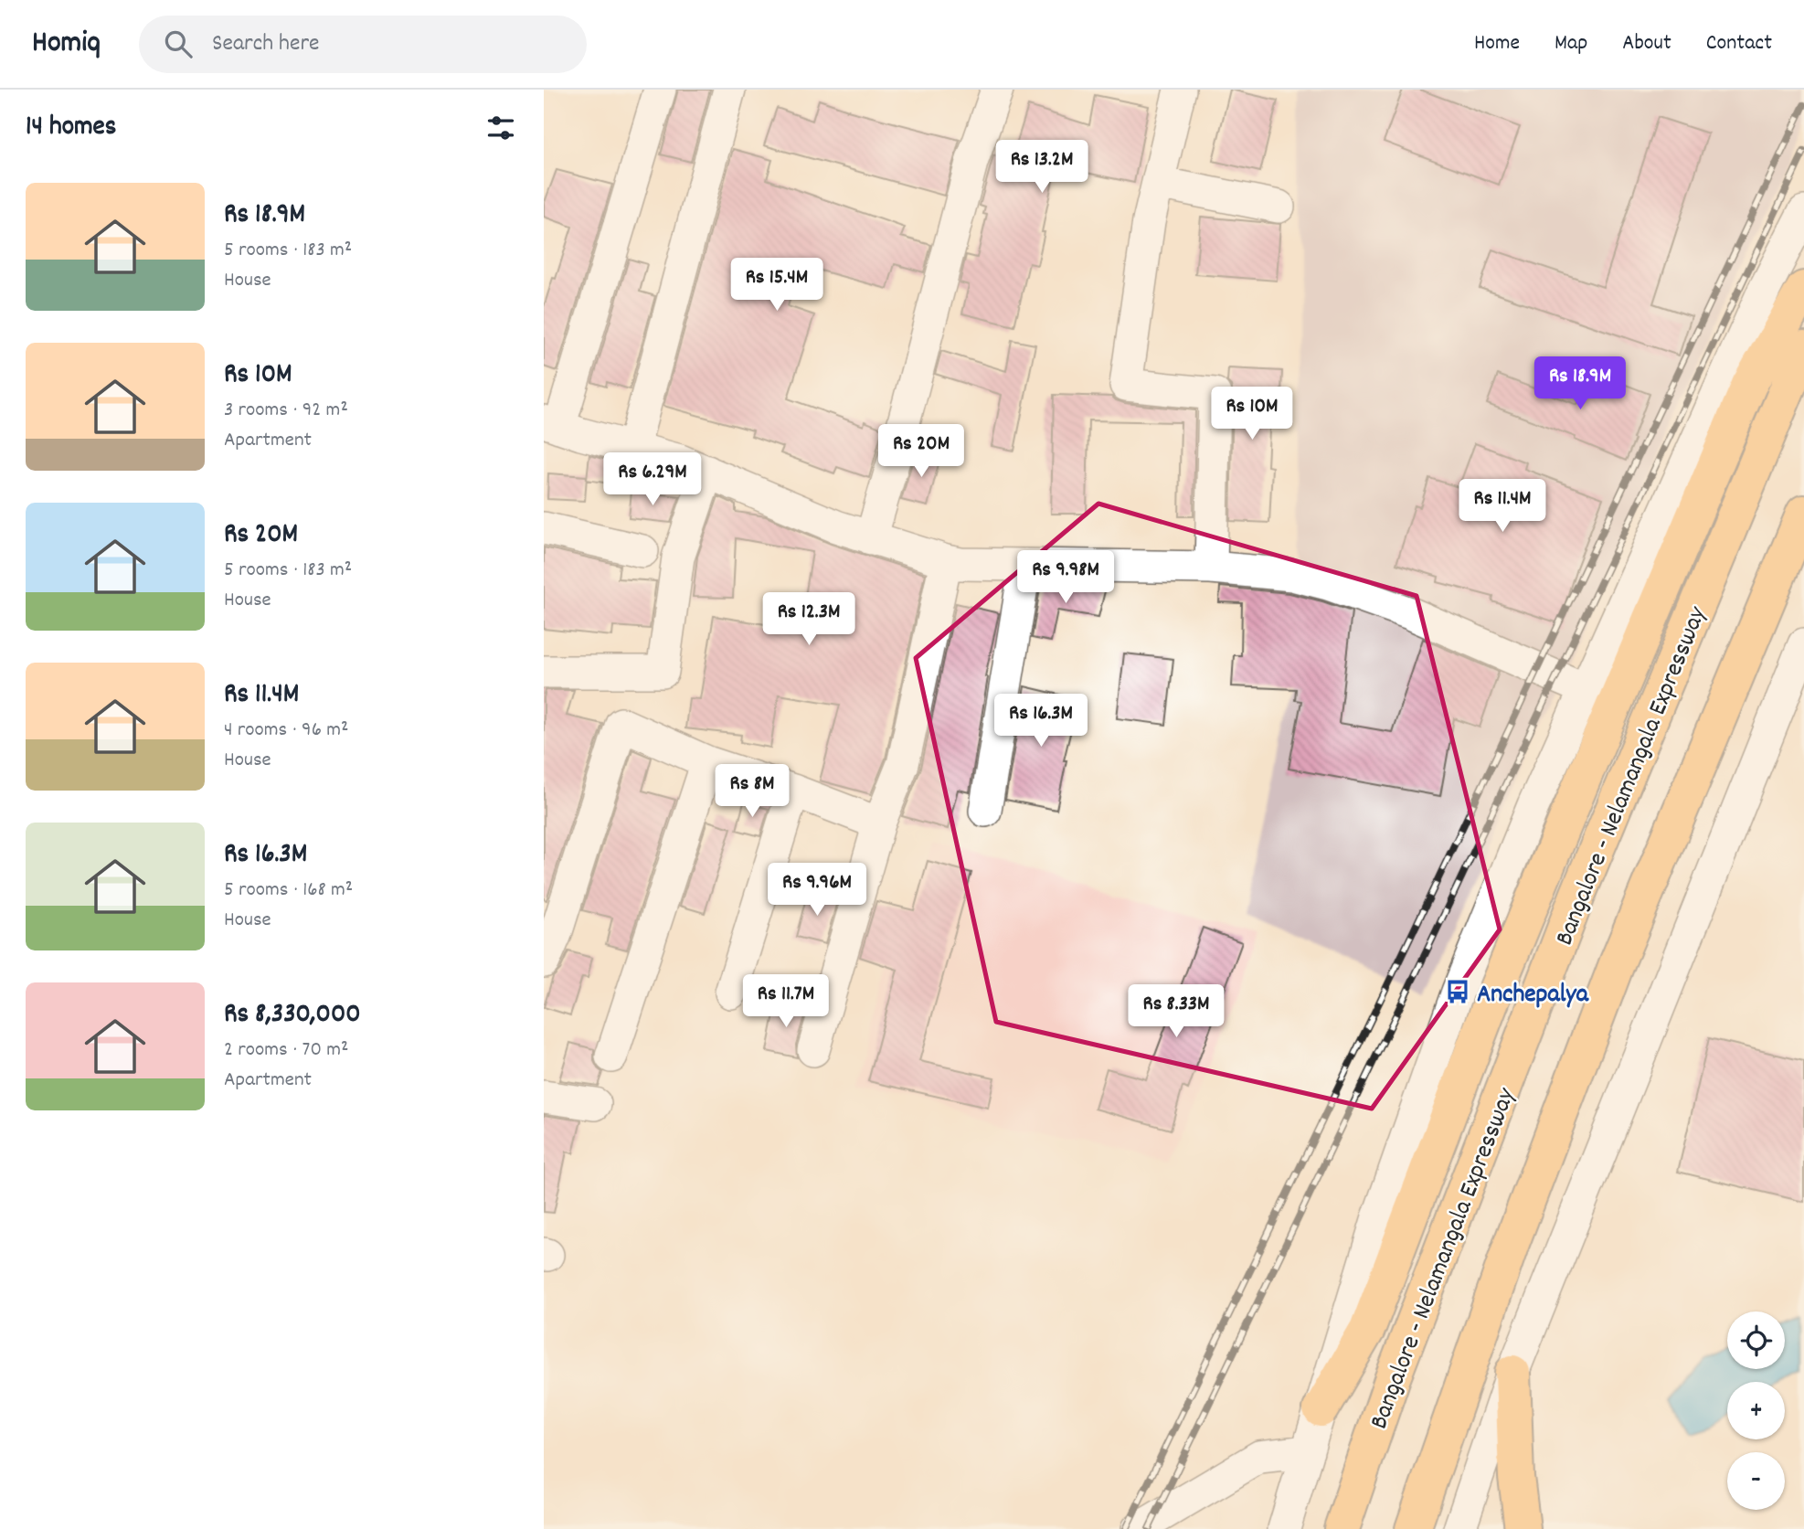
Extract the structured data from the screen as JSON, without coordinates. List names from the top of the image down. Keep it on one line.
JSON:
{"streets":{"highway":["Bangalore - Nelamangala Expressway"]},"places":{"bus stop":["Anchepalya"]},"page":{"header":"Homiq","search":"Search here","nav":["Home","Map","About","Contact"],"heading":"14 homes","price":["Rs 13.2M","Rs 15.4M","Rs 18.9M","Rs 10M","Rs 20M","Rs 6.29M","Rs 11.4M","Rs 9.98M","Rs 12.3M","Rs 16.3M","Rs 8M","Rs 9.96M","Rs 11.7M","Rs 8.33M"],"list":[{"name":"Rs 18.9M","note":"5 rooms · 183 m² · House"},{"name":"Rs 10M","note":"3 rooms · 92 m² · Apartment"},{"name":"Rs 20M","note":"5 rooms · 183 m² · House"},{"name":"Rs 11.4M","note":"4 rooms · 96 m² · House"},{"name":"Rs 16.3M","note":"5 rooms · 168 m² · House"},{"name":"Rs 8,330,000","note":"2 rooms · 70 m² · Apartment"}],"map_buttons":["+","−"]}}
